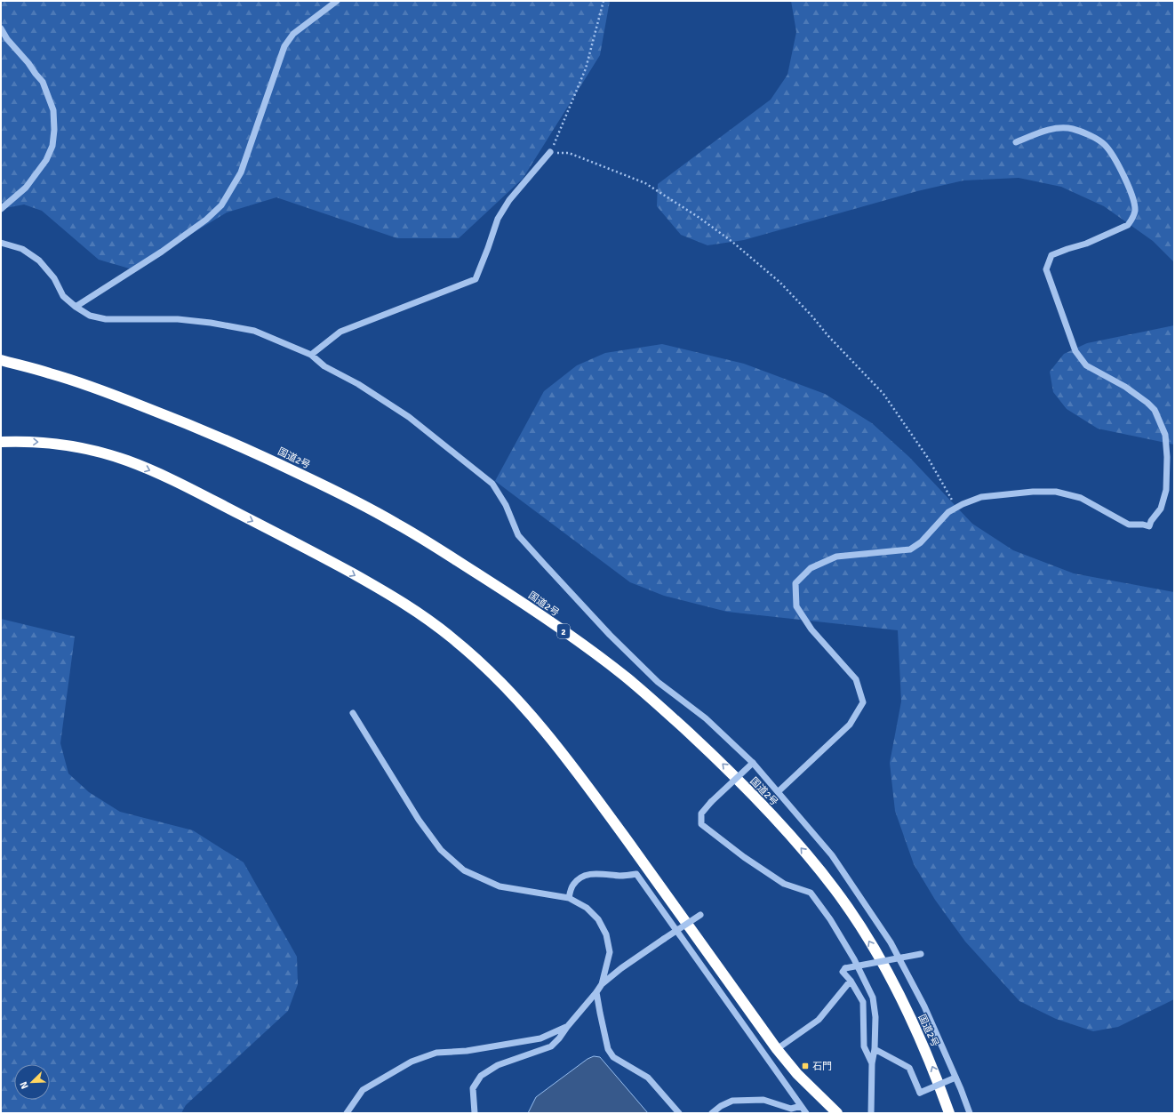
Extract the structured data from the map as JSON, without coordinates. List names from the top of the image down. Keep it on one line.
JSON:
{"streets":{"highway":["国道2号","2"]},"places":{"transit":["石門"]},"north":"bottom left"}
